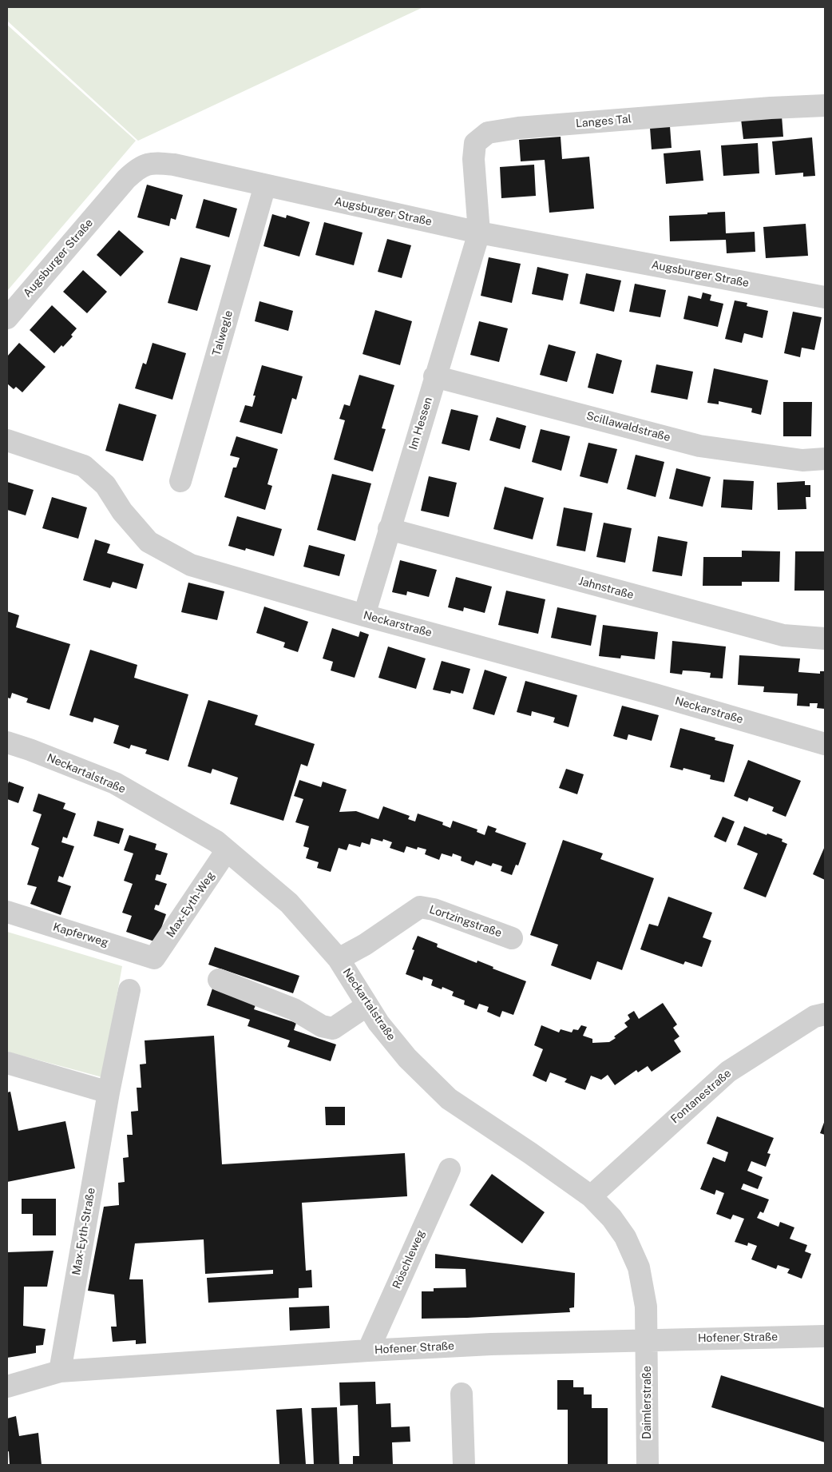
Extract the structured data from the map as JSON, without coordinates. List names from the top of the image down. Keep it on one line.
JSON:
{"streets":{"street":["Langes Tal","Augsburger Straße","Talwegle","Im Hessen","Scillawaldstraße","Jahnstraße","Neckarstraße","Neckartalstraße","Max-Eyth-Weg","Lortzingstraße","Kapferweg","Fontanestraße","Max-Eyth-Straße","Röschleweg","Hofener Straße","Daimlerstraße"]},"crossings":[["Langes Tal","Augsburger Straße"],["Langes Tal","Im Hessen"],["Augsburger Straße","Talwegle"],["Augsburger Straße","Im Hessen"],["Im Hessen","Scillawaldstraße"],["Im Hessen","Jahnstraße"],["Im Hessen","Neckarstraße"],["Neckartalstraße","Max-Eyth-Weg"],["Neckartalstraße","Lortzingstraße"],["Neckartalstraße","Fontanestraße"],["Neckartalstraße","Hofener Straße"],["Neckartalstraße","Daimlerstraße"],["Max-Eyth-Weg","Kapferweg"],["Max-Eyth-Straße","Hofener Straße"],["Röschleweg","Hofener Straße"],["Hofener Straße","Daimlerstraße"]]}
